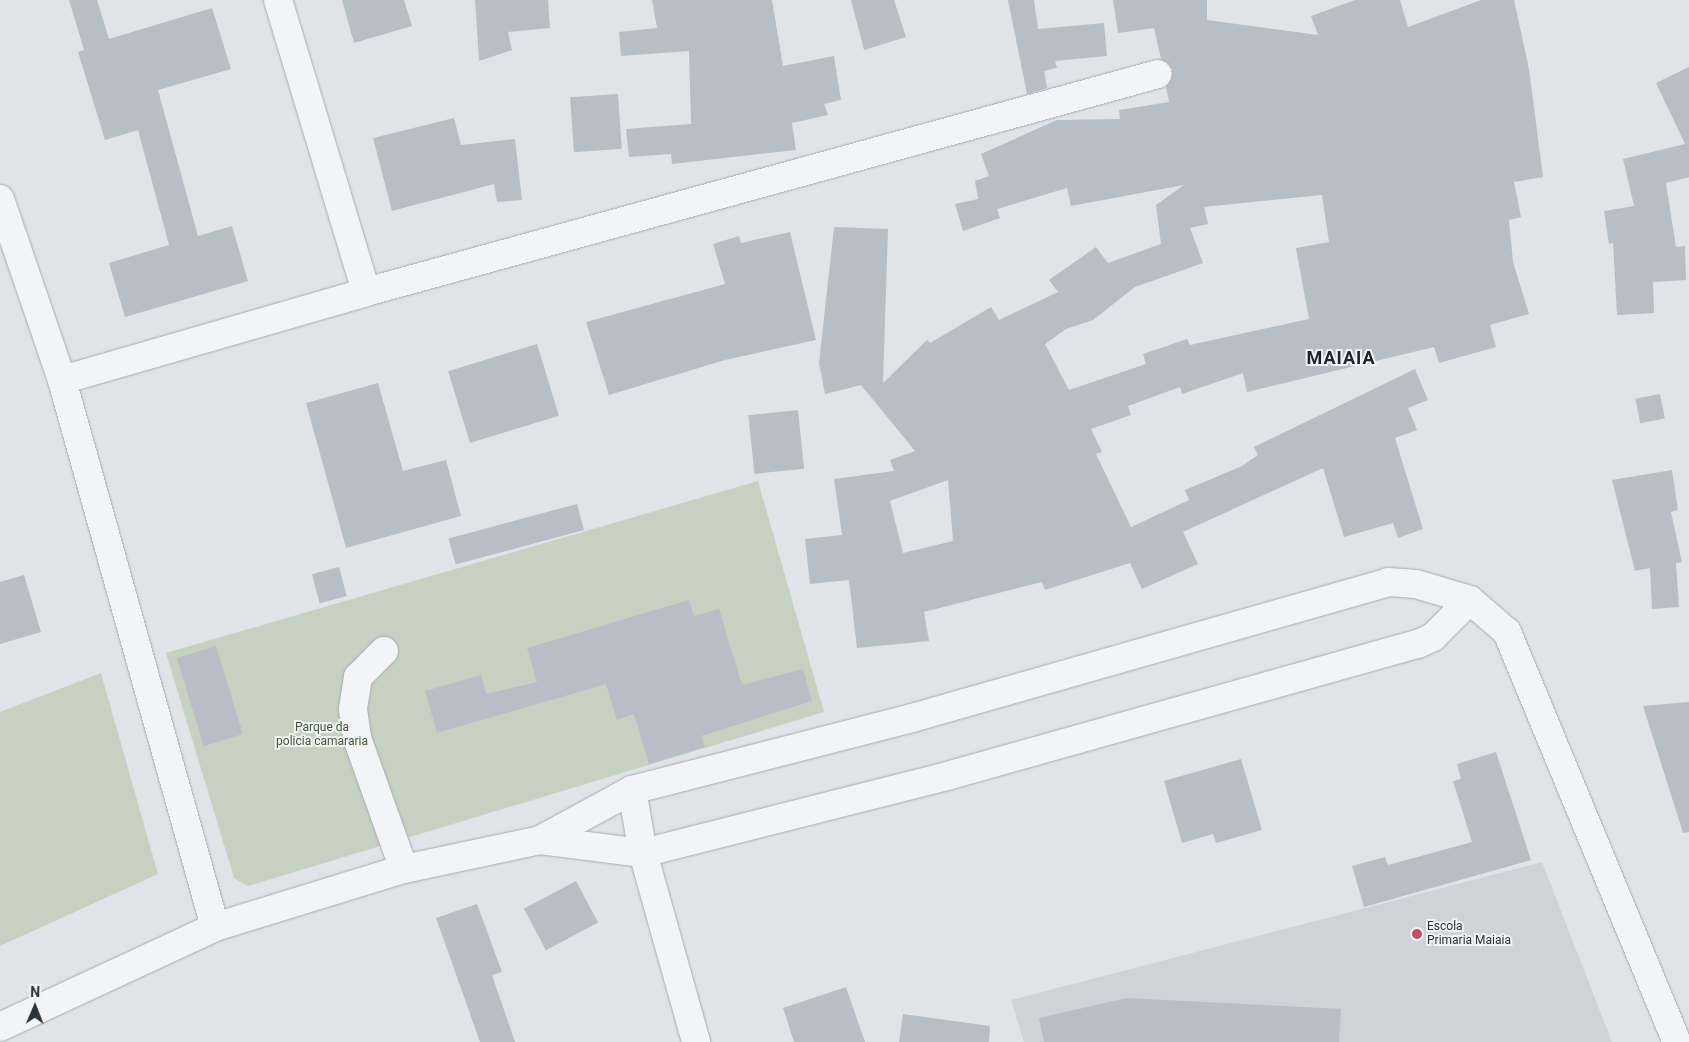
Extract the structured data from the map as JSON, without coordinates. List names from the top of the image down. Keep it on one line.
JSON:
{"districts":["MAIAIA"],"parks":["Parque da policia camararia"],"places":["Escola Primaria Maiaia"],"north":"top"}
